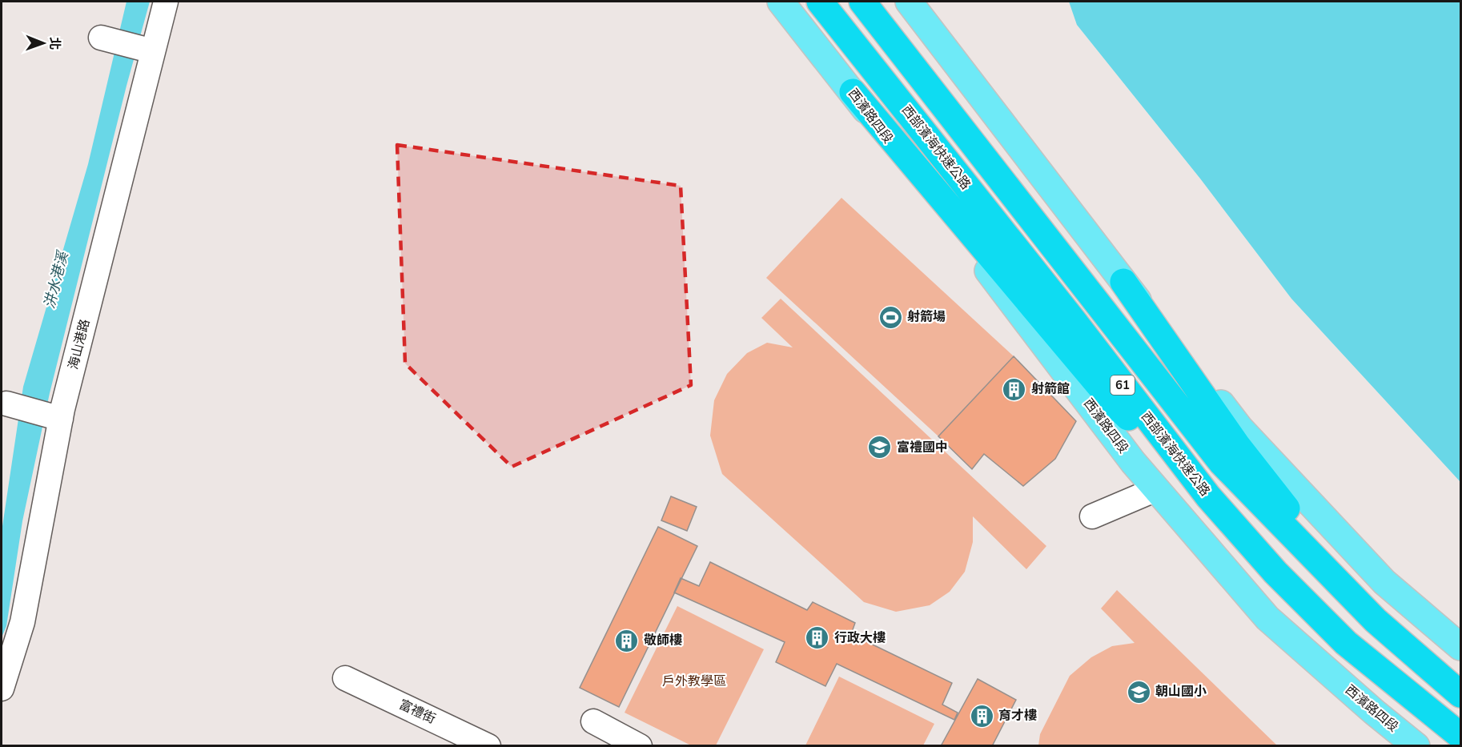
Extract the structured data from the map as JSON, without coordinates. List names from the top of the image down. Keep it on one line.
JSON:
{"streets":{"highway":["西部濱海快速公路","61"],"main road":["西濱路四段"],"street":["海山港路","富禮街"]},"water":["汫水港溪"],"parks":["戶外教學區"],"places":{"sports":["射箭場"],"building":["射箭館","行政大樓","敬師樓","育才樓"],"school or university":["富禮國中","朝山國小"]},"north":"right"}
